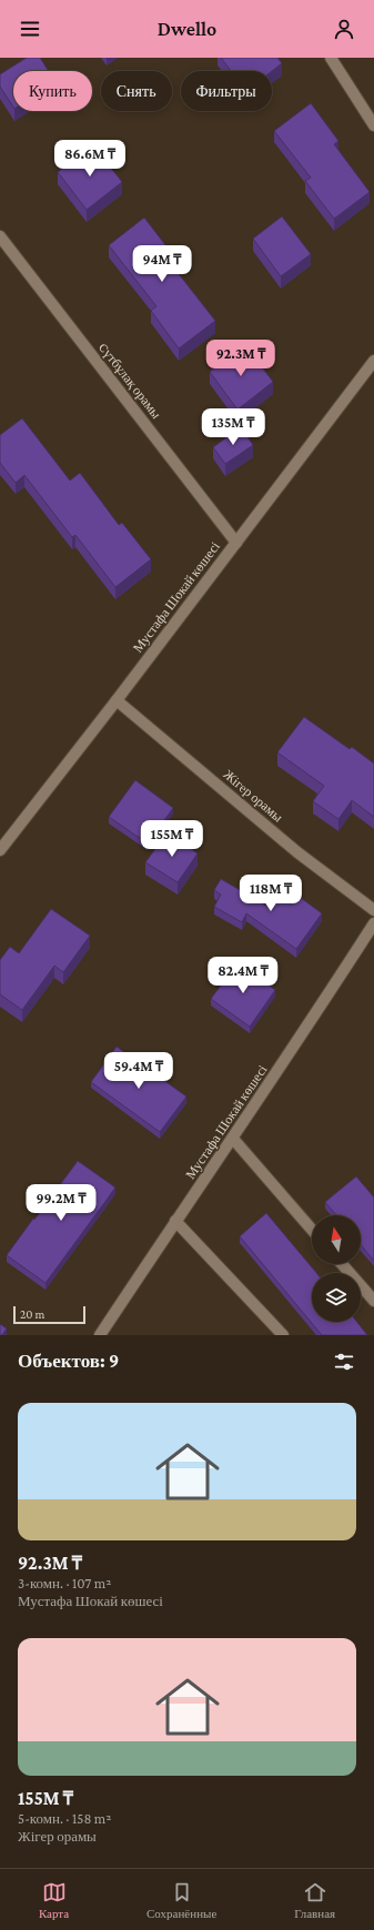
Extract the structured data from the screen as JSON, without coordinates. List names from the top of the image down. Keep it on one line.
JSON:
{"streets":{"street":["Cүтбұлақ орамы","Мустафа Шокай көшесі","Жігер орамы"]},"crossings":[["Cүтбұлақ орамы","Мустафа Шокай көшесі"],["Мустафа Шокай көшесі","Жігер орамы"]],"scale_bar":"20 m","north":"top","page":{"header":"Dwello","chip":["Купить","Снять","Фильтры"],"price":["86.6M ₸","94M ₸","92.3M ₸","135M ₸","155M ₸","118M ₸","82.4M ₸","59.4M ₸","99.2M ₸"],"scale":"20 m","heading":"Объектов: 9","list":[{"name":"92.3M ₸","note":"3-комн. · 107 m² · Мустафа Шокай көшесі"},{"name":"155M ₸","note":"5-комн. · 158 m² · Жігер орамы"}],"tabs":["Карта","Сохранённые","Главная"]}}
